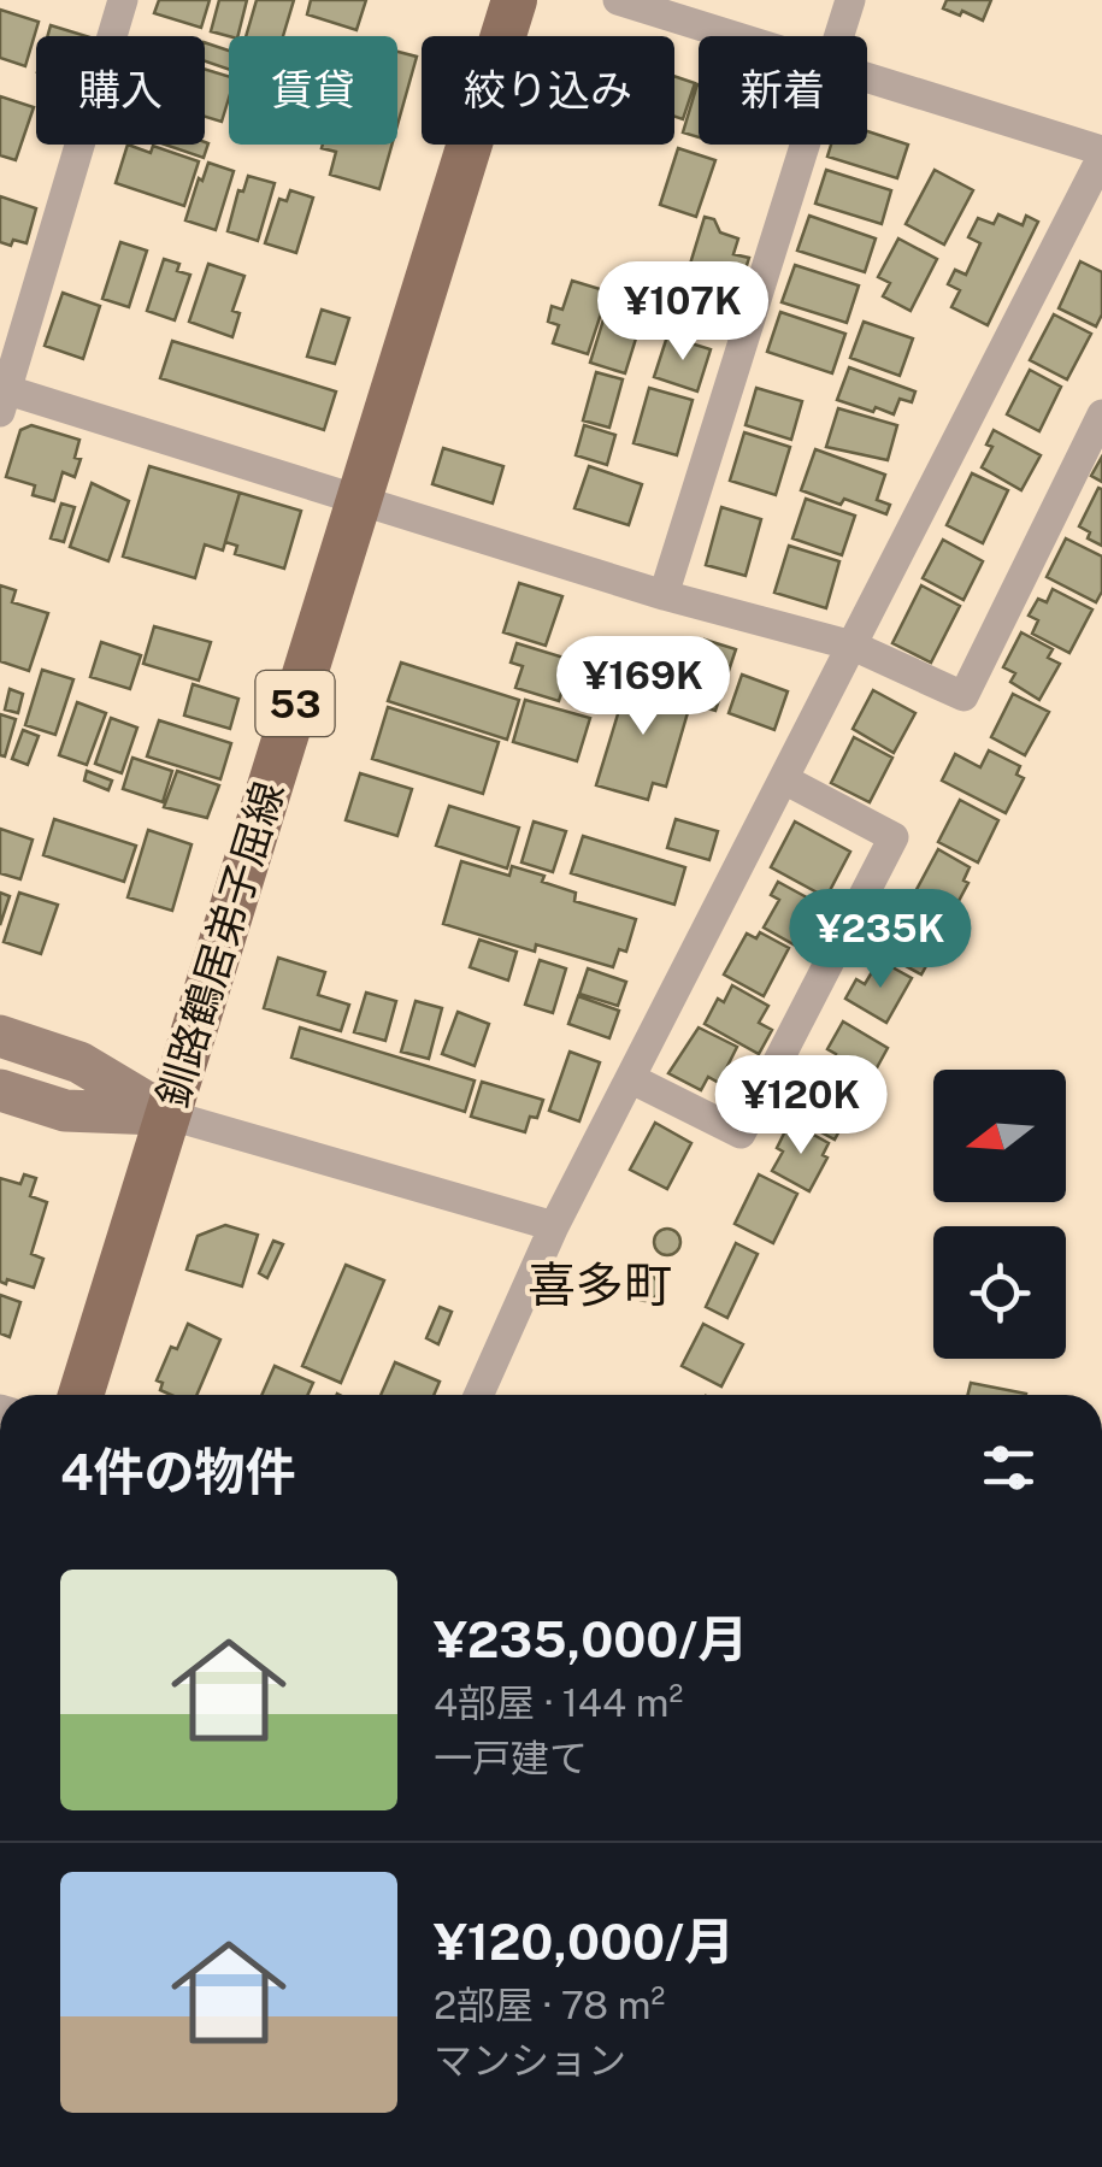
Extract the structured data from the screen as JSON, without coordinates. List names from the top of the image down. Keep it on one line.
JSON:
{"streets":{"main road":["53","釧路鶴居弟子屈線"]},"districts":["喜多町"],"north":"left","page":{"chip":["購入","賃貸","絞り込み","新着"],"price":["¥107K","¥169K","¥235K","¥120K"],"heading":"4件の物件","list":[{"name":"¥235,000/月","note":"4部屋 · 144 m² · 一戸建て"},{"name":"¥120,000/月","note":"2部屋 · 78 m² · マンション"}]}}
